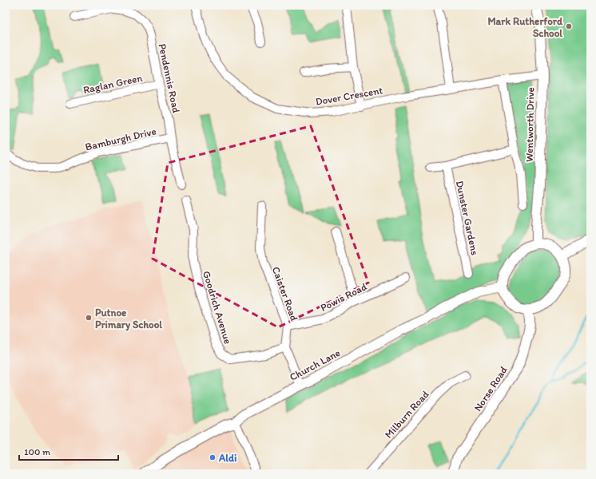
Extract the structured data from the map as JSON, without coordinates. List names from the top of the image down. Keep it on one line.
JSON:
{"streets":{"street":["Pendennis Road","Raglan Green","Dover Crescent","Wentworth Drive","Bamburgh Drive","Dunster Gardens","Caister Road","Powis Road","Goodrich Avenue","Church Lane","Norse Road","Milburn Road"]},"crossings":[["Pendennis Road","Raglan Green"],["Pendennis Road","Bamburgh Drive"],["Dover Crescent","Wentworth Drive"],["Wentworth Drive","Church Lane"],["Wentworth Drive","Norse Road"],["Caister Road","Powis Road"],["Caister Road","Goodrich Avenue"],["Caister Road","Church Lane"],["Church Lane","Norse Road"]],"places":["Mark Rutherford School","Putnoe Primary School","Aldi"],"scale_bar":"100 m"}
